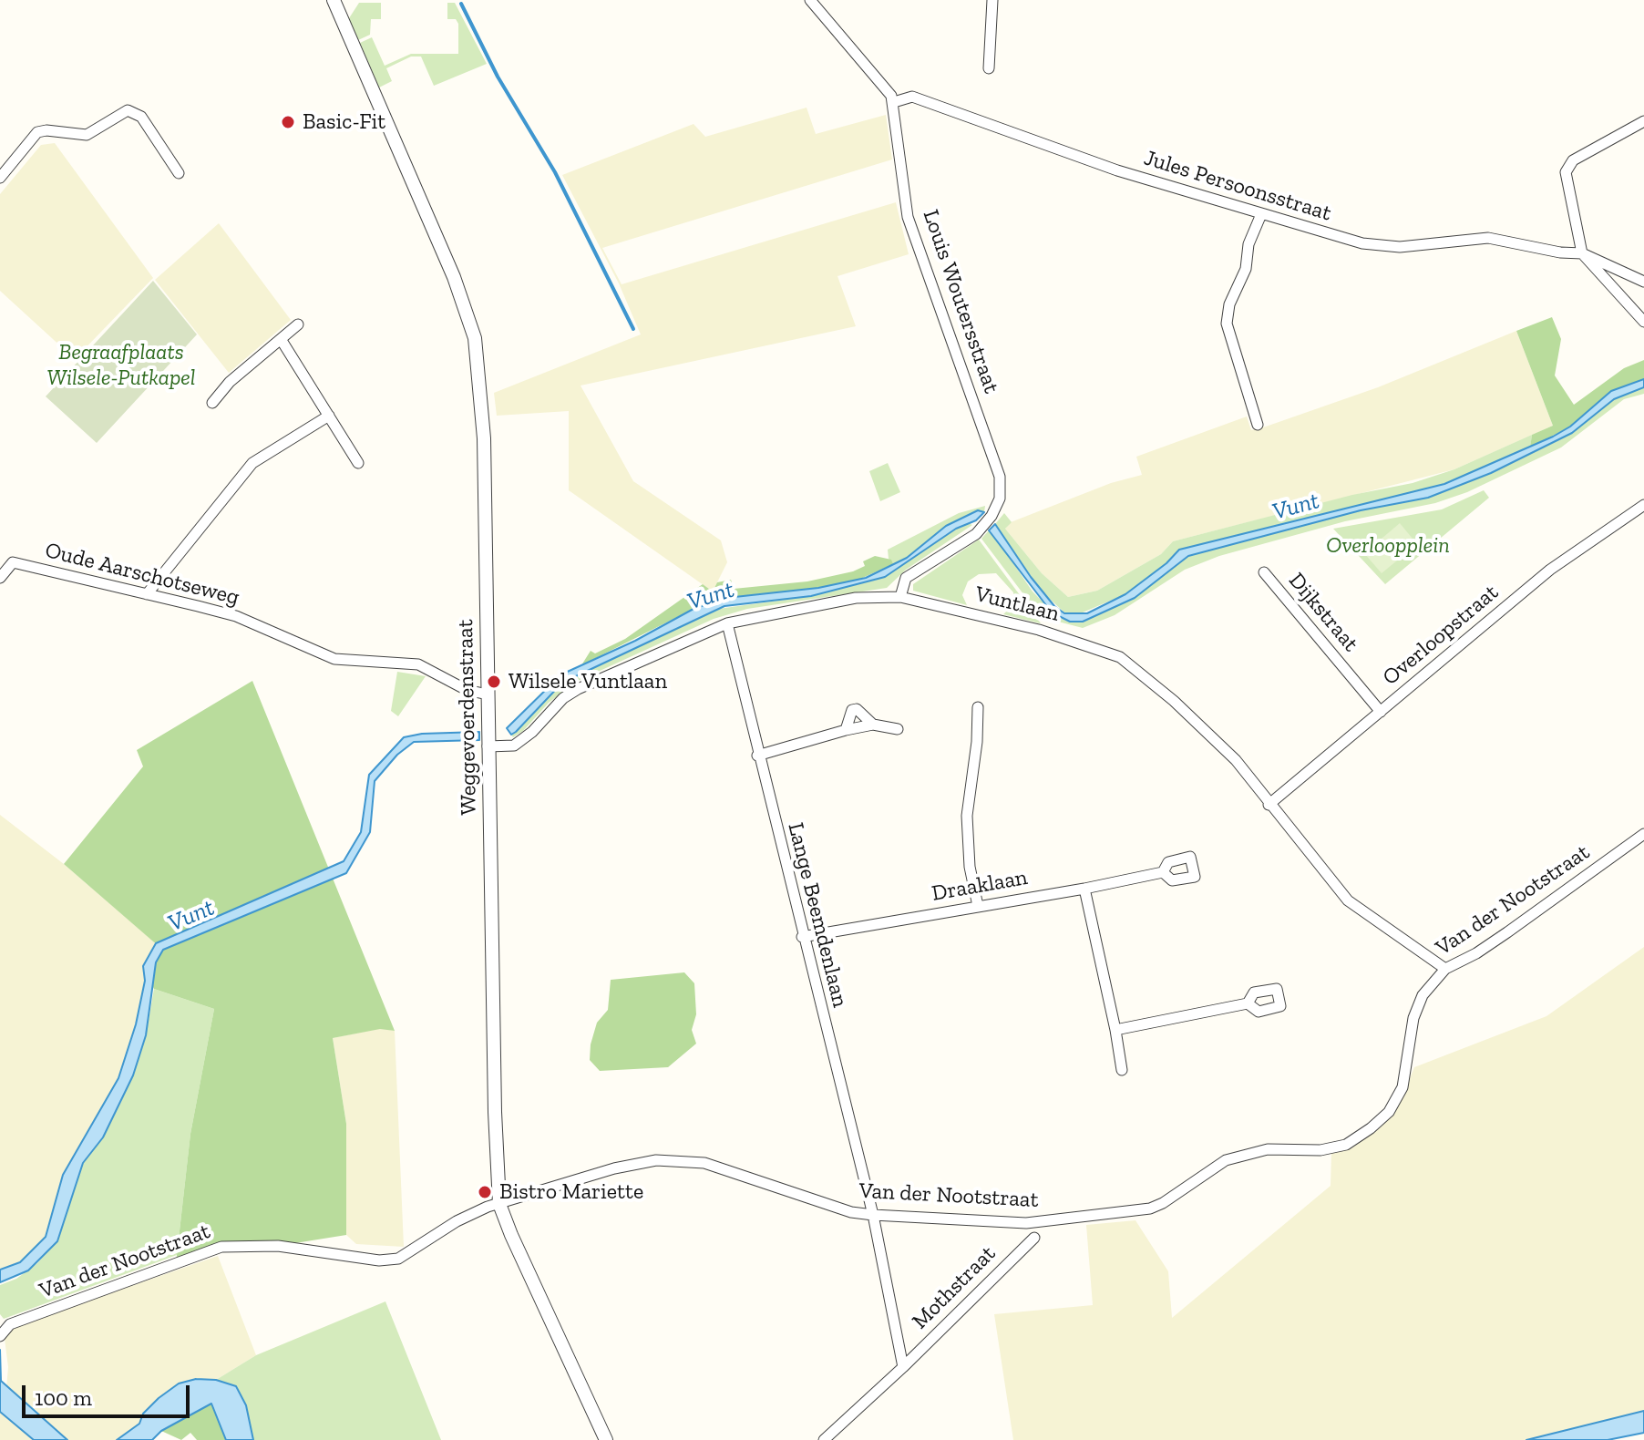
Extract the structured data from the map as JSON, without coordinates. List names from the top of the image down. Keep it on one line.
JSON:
{"streets":{"street":["Jules Persoonsstraat","Louis Woutersstraat","Oude Aarschotseweg","Vuntlaan","Dijkstraat","Overloopstraat","Weggevoerdenstraat","Draaklaan","Van der Nootstraat","Lange Beemdenlaan","Mothstraat"]},"crossings":[["Jules Persoonsstraat","Louis Woutersstraat"],["Louis Woutersstraat","Vuntlaan"],["Oude Aarschotseweg","Weggevoerdenstraat"],["Vuntlaan","Overloopstraat"],["Vuntlaan","Weggevoerdenstraat"],["Vuntlaan","Van der Nootstraat"],["Vuntlaan","Lange Beemdenlaan"],["Dijkstraat","Overloopstraat"],["Weggevoerdenstraat","Van der Nootstraat"],["Draaklaan","Lange Beemdenlaan"],["Van der Nootstraat","Lange Beemdenlaan"],["Van der Nootstraat","Mothstraat"],["Lange Beemdenlaan","Mothstraat"]],"water":["Vunt"],"parks":["Begraafplaats Wilsele-Putkapel","Overloopplein"],"places":["Basic-Fit","Wilsele Vuntlaan","Bistro Mariette"],"scale_bar":"100 m"}
